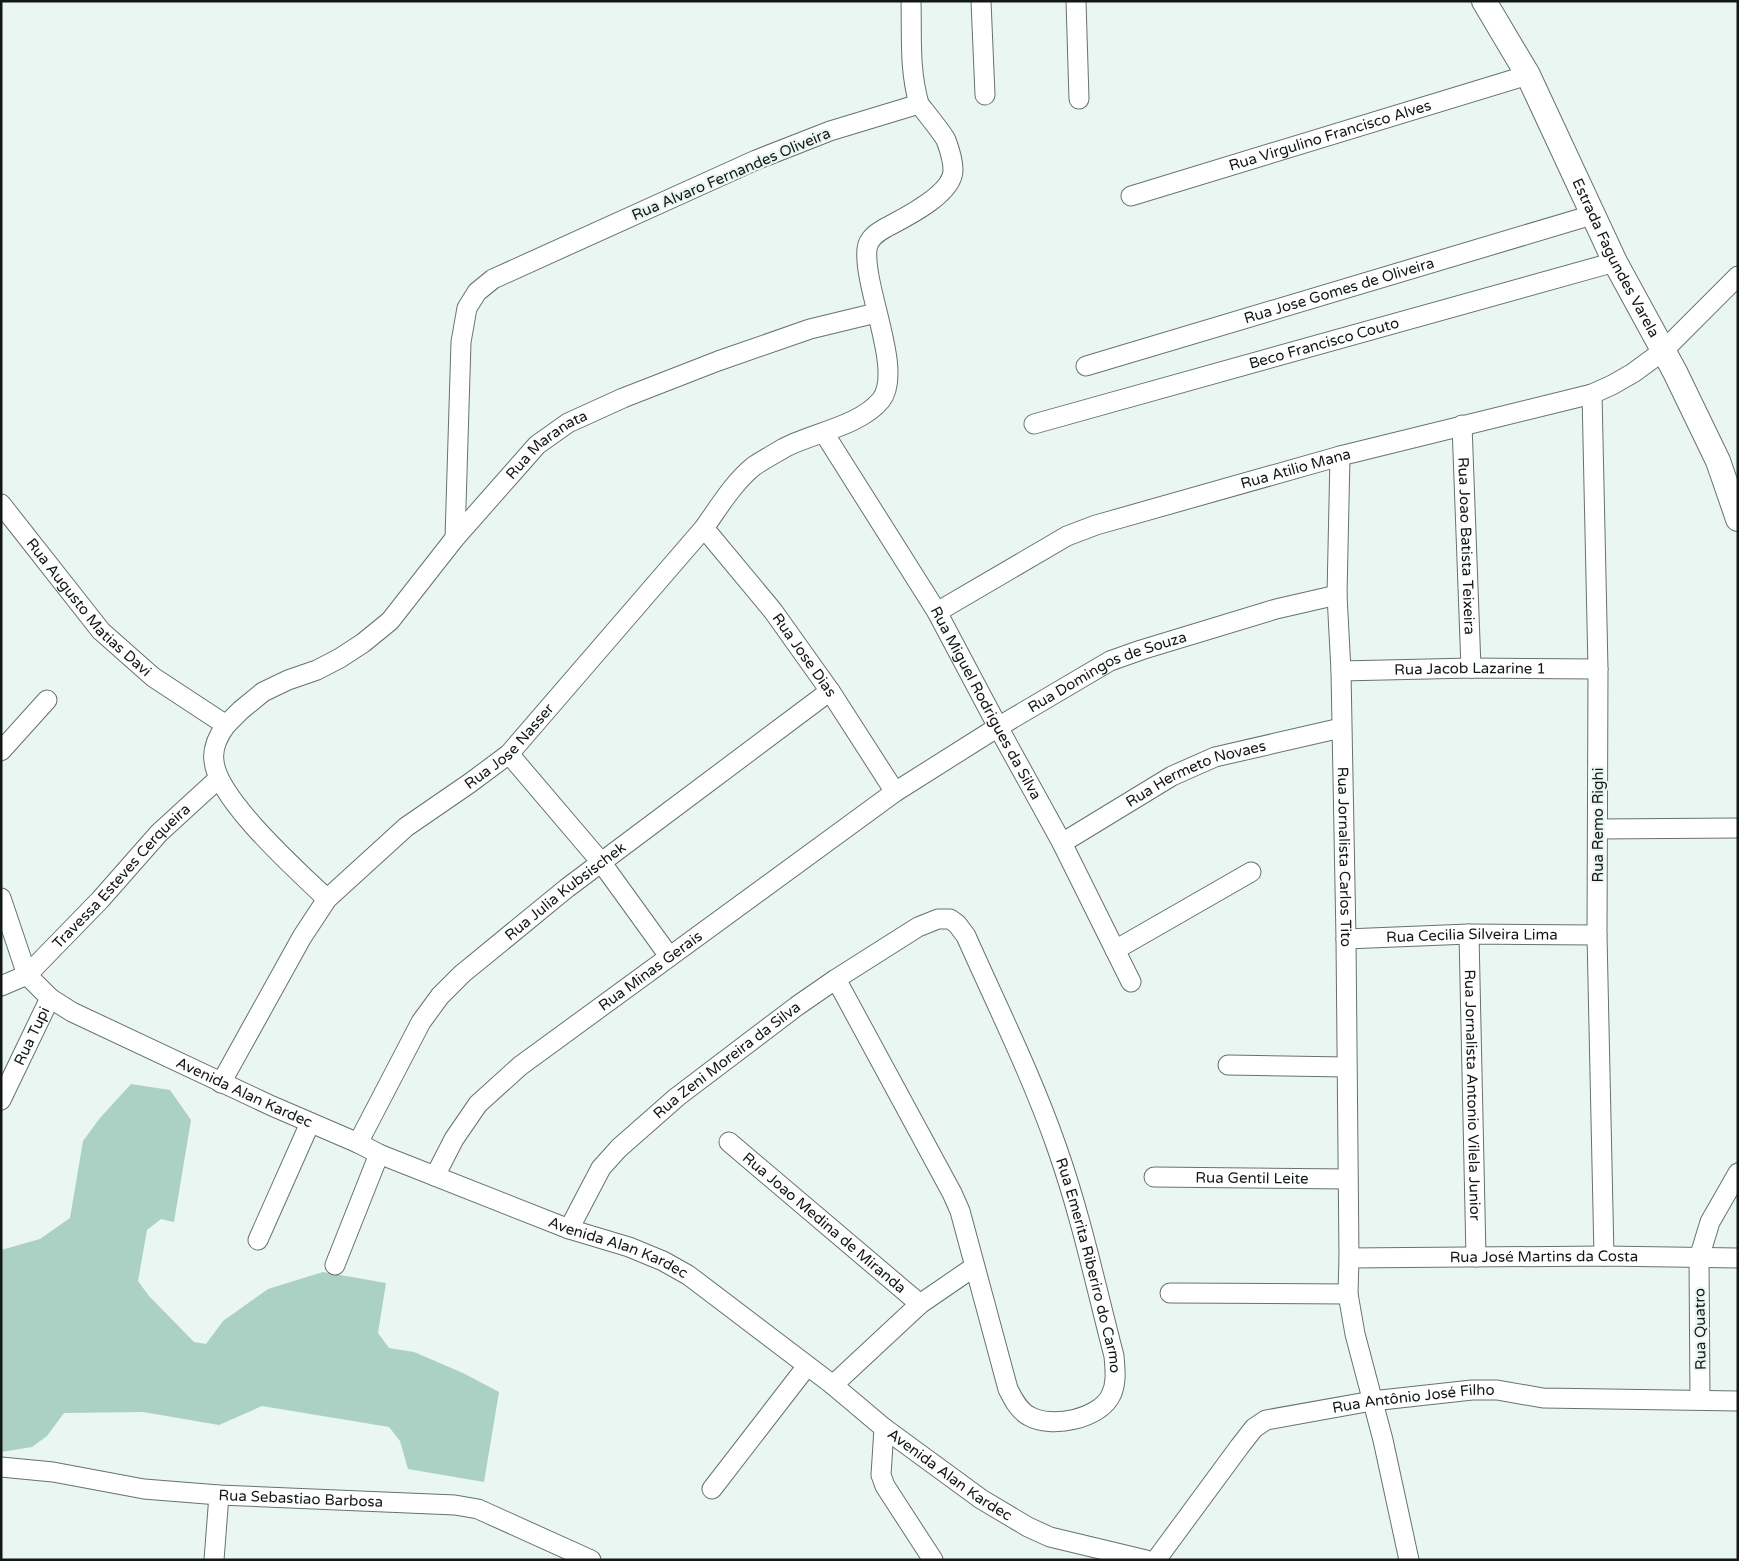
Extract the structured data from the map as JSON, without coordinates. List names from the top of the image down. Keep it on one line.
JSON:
{"streets":{"street":["Rua Virgulino Francisco Alves","Rua Alvaro Fernandes Oliveira","Estrada Fagundes Varela","Rua Jose Gomes de Oliveira","Beco Francisco Couto","Rua Maranata","Rua Atilio Mana","Rua Joao Batista Teixeira","Rua Augusto Matias Davi","Rua Jose Dias","Rua Jacob Lazarine 1","Rua Domingos de Souza","Rua Miguel Rodrigues da Silva","Rua Jose Nasser","Rua Hermeto Novaes","Rua Remo Righi","Rua Jornalista Carlos Tito","Travessa Esteves Cerqueira","Rua Julia Kubsischek","Rua Cecilia Silveira Lima","Rua Minas Gerais","Rua Tupi","Rua Zeni Moreira da Silva","Avenida Alan Kardec","Rua Jornalista Antonio Vilela Junior","Rua Gentil Leite","Rua Joao Medina de Miranda","Rua José Martins da Costa","Rua Emerita Riberiro do Carmo","Rua Quatro","Rua Antônio José Filho","Rua Sebastiao Barbosa"]},"crossings":[["Rua Virgulino Francisco Alves","Estrada Fagundes Varela"],["Rua Alvaro Fernandes Oliveira","Rua Maranata"],["Estrada Fagundes Varela","Rua Jose Gomes de Oliveira"],["Estrada Fagundes Varela","Beco Francisco Couto"],["Estrada Fagundes Varela","Rua Atilio Mana"],["Rua Maranata","Rua Augusto Matias Davi"],["Rua Maranata","Travessa Esteves Cerqueira"],["Rua Atilio Mana","Rua Joao Batista Teixeira"],["Rua Atilio Mana","Rua Miguel Rodrigues da Silva"],["Rua Atilio Mana","Rua Remo Righi"],["Rua Atilio Mana","Rua Jornalista Carlos Tito"],["Rua Joao Batista Teixeira","Rua Jacob Lazarine 1"],["Rua Jose Dias","Rua Domingos de Souza"],["Rua Jose Dias","Rua Jose Nasser"],["Rua Jose Dias","Rua Julia Kubsischek"],["Rua Jose Dias","Rua Minas Gerais"],["Rua Jacob Lazarine 1","Rua Remo Righi"],["Rua Jacob Lazarine 1","Rua Jornalista Carlos Tito"],["Rua Domingos de Souza","Rua Miguel Rodrigues da Silva"],["Rua Domingos de Souza","Rua Jornalista Carlos Tito"],["Rua Domingos de Souza","Rua Minas Gerais"],["Rua Miguel Rodrigues da Silva","Rua Jose Nasser"],["Rua Miguel Rodrigues da Silva","Rua Hermeto Novaes"],["Rua Jose Nasser","Avenida Alan Kardec"],["Rua Hermeto Novaes","Rua Jornalista Carlos Tito"],["Rua Remo Righi","Rua Cecilia Silveira Lima"],["Rua Remo Righi","Rua José Martins da Costa"],["Rua Jornalista Carlos Tito","Rua Cecilia Silveira Lima"],["Rua Jornalista Carlos Tito","Rua Gentil Leite"],["Rua Jornalista Carlos Tito","Rua José Martins da Costa"],["Rua Jornalista Carlos Tito","Rua Antônio José Filho"],["Rua Julia Kubsischek","Avenida Alan Kardec"],["Rua Cecilia Silveira Lima","Rua Jornalista Antonio Vilela Junior"],["Rua Minas Gerais","Avenida Alan Kardec"],["Rua Tupi","Avenida Alan Kardec"],["Rua Zeni Moreira da Silva","Avenida Alan Kardec"],["Rua Zeni Moreira da Silva","Rua Emerita Riberiro do Carmo"],["Rua Jornalista Antonio Vilela Junior","Rua José Martins da Costa"],["Rua José Martins da Costa","Rua Quatro"],["Rua Quatro","Rua Antônio José Filho"]]}
